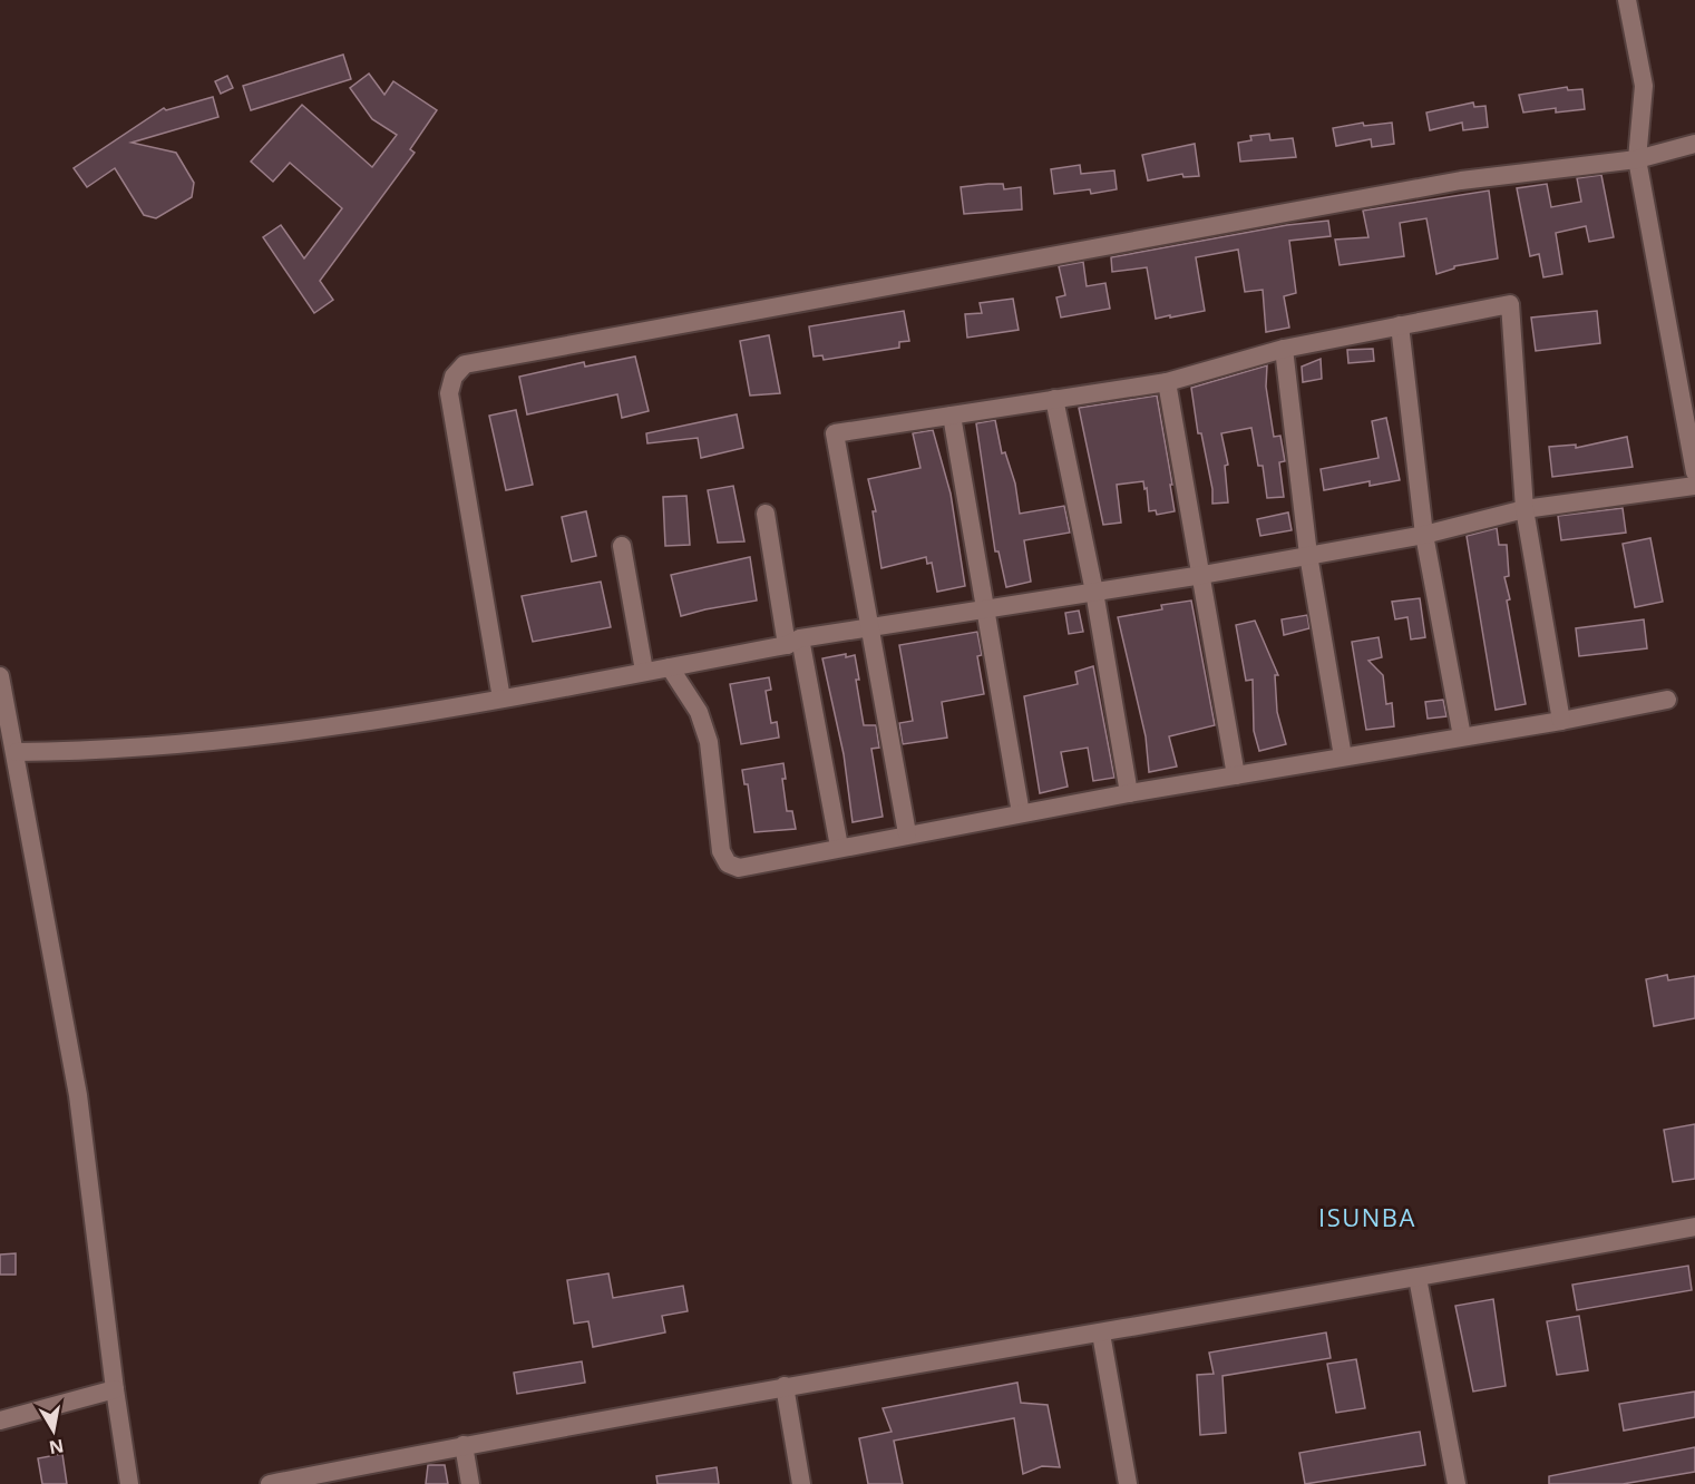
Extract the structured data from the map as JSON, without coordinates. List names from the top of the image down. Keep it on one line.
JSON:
{"districts":["ISUNBA"],"north":"bottom"}
